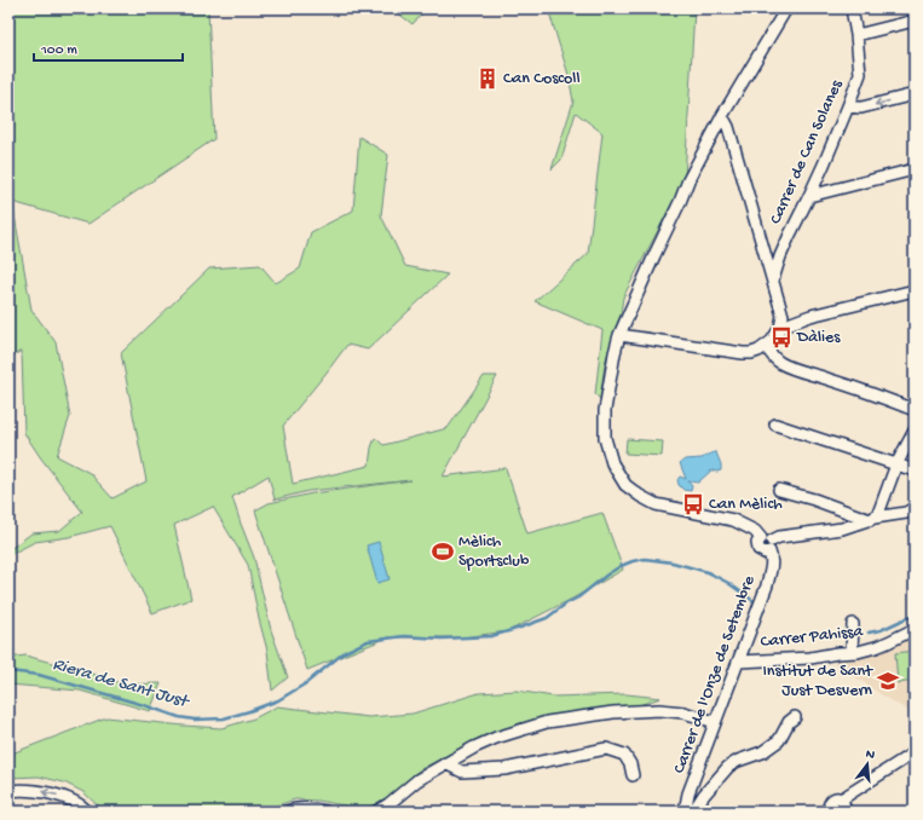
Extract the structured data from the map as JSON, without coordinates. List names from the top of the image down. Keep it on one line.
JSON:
{"streets":{"street":["Carrer de Can Solanes","Carrer Pahissa","Carrer de l'Onze de Setembre"]},"crossings":[["Carrer Pahissa","Carrer de l'Onze de Setembre"]],"water":["Riera de Sant Just"],"places":{"building":["Can Coscoll"],"bus stop":["Dàlies","Can Mèlich"],"sports":["Mèlich Sportsclub"],"school or university":["Institut de Sant Just Desvern"]},"scale_bar":"100 m","north":"top"}
